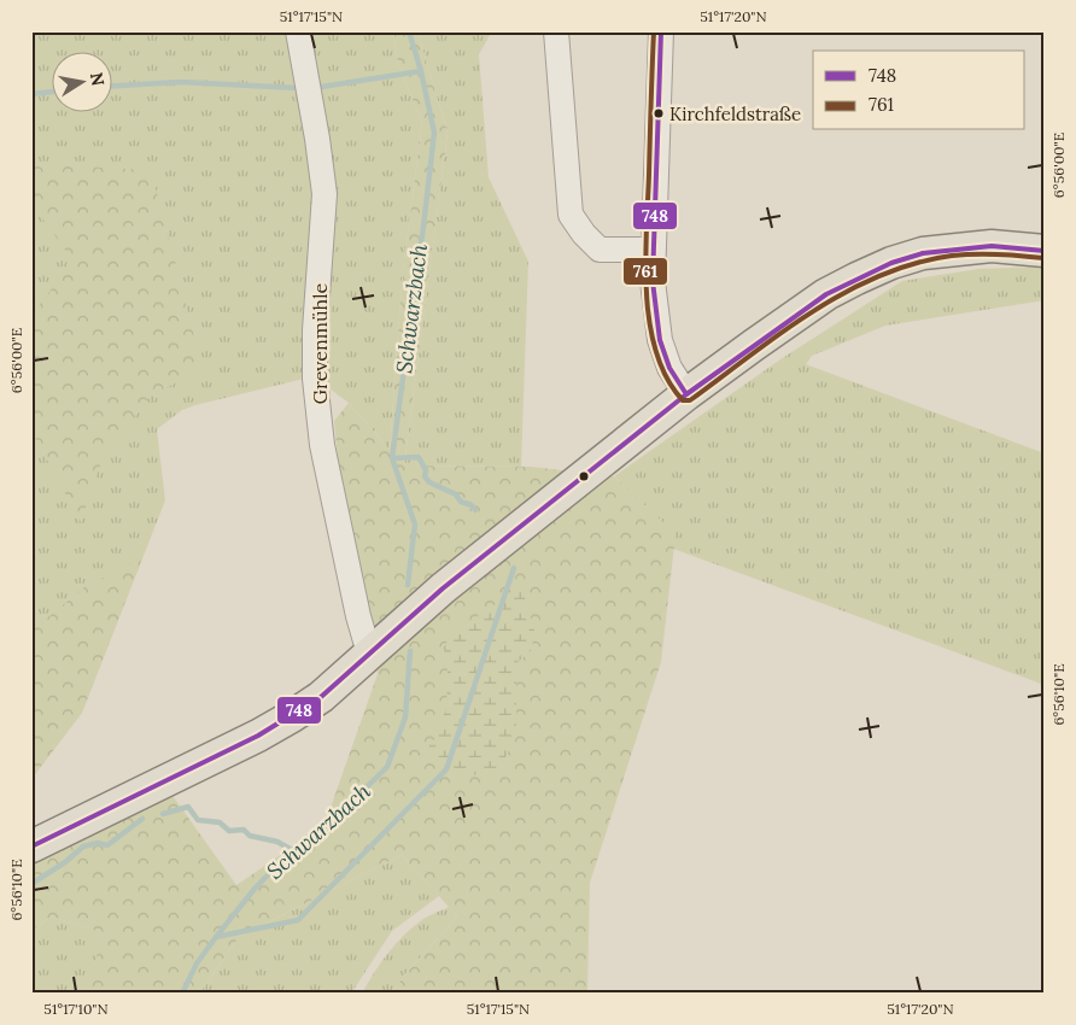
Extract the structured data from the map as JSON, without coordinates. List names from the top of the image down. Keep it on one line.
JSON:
{"streets":{"street":["Grevenmühle"]},"water":["Schwarzbach"],"places":["Kirchfeldstraße"],"lines":["transit line 748","transit line 761"],"legend":["748","761"],"north":"right","coordinates":["51°17'15\"N","51°17'20\"N","6°56'00\"E","6°56'10\"E","51°17'10\"N"]}
